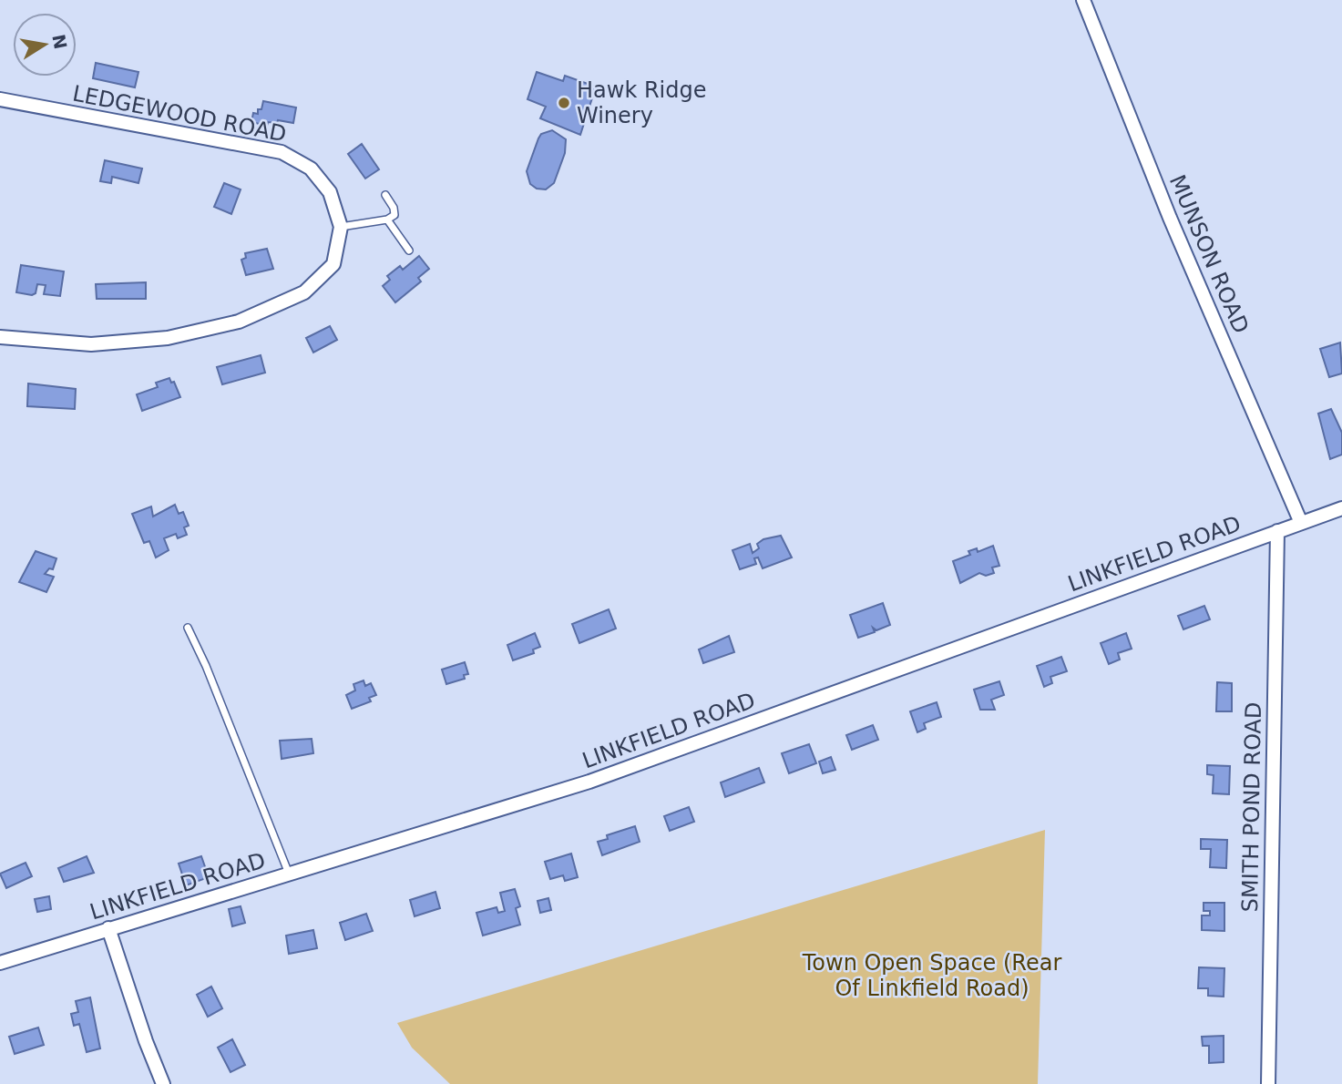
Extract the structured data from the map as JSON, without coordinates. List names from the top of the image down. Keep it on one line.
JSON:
{"streets":{"street":["LEDGEWOOD ROAD","MUNSON ROAD","LINKFIELD ROAD","SMITH POND ROAD"]},"crossings":[["MUNSON ROAD","LINKFIELD ROAD"],["LINKFIELD ROAD","SMITH POND ROAD"]],"parks":["Town Open Space (Rear Of Linkfield Road)"],"places":["Hawk Ridge Winery"],"north":"right"}
